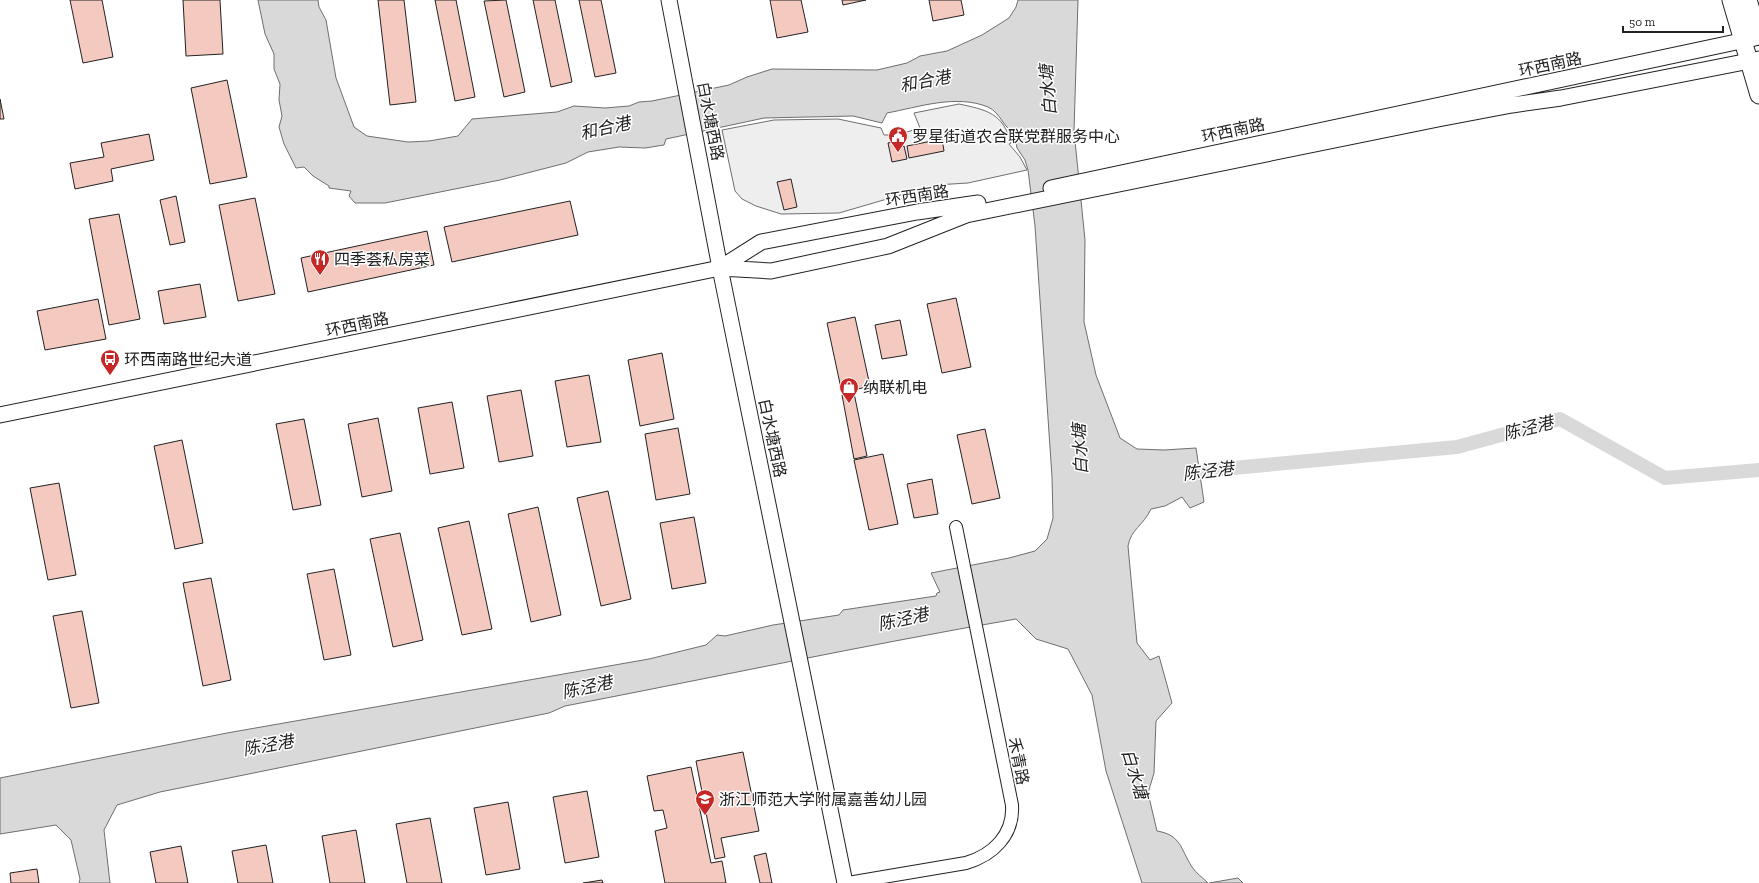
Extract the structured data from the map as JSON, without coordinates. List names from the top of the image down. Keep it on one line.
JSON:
{"streets":{"street":["环西南路","白水塘西路","禾青路"]},"crossings":[["环西南路","白水塘西路"],["白水塘西路","禾青路"]],"water":["和合港","白水塘","陈泾港"],"places":{"public building":["罗星街道农合联党群服务中心"],"restaurant":["四季荟私房菜"],"bus stop":["环西南路世纪大道"],"shop":["纳联机电"],"school or university":["浙江师范大学附属嘉善幼儿园"]},"scale_bar":"50 m"}
